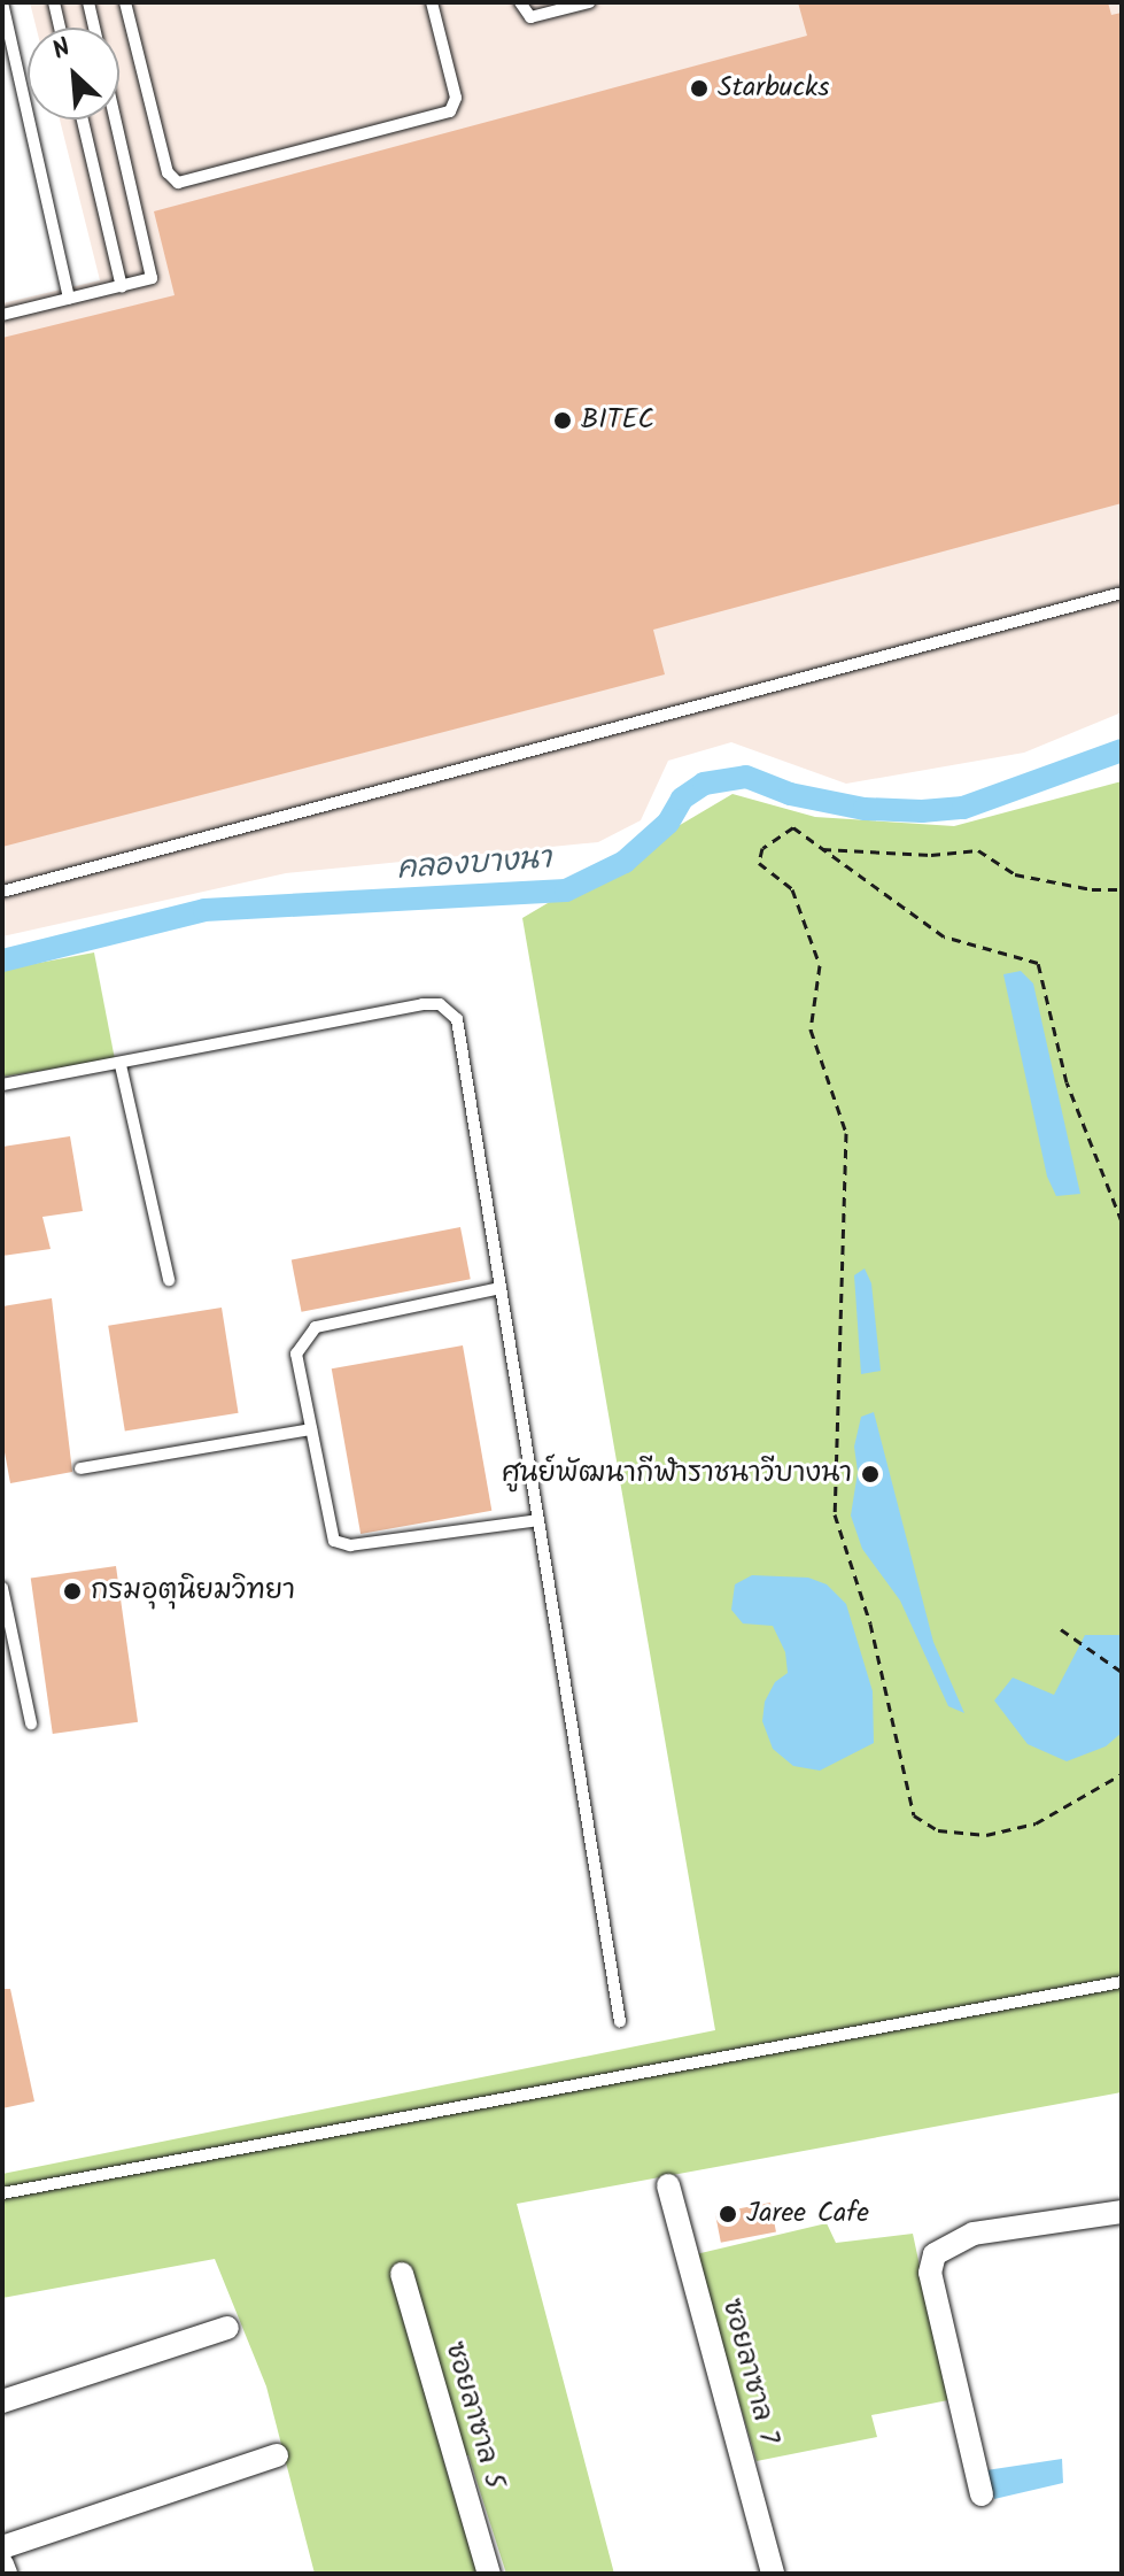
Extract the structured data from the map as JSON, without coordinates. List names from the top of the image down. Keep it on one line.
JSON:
{"streets":{"street":["ซอยลาซาล 7","ซอยลาซาล 5"]},"water":["คลองบางนา"],"places":["Starbucks","BITEC","ศูนย์พัฒนากีฬาราชนาวีบางนา","กรมอุตุนิยมวิทยา","Jaree Cafe"],"north":"top left"}
